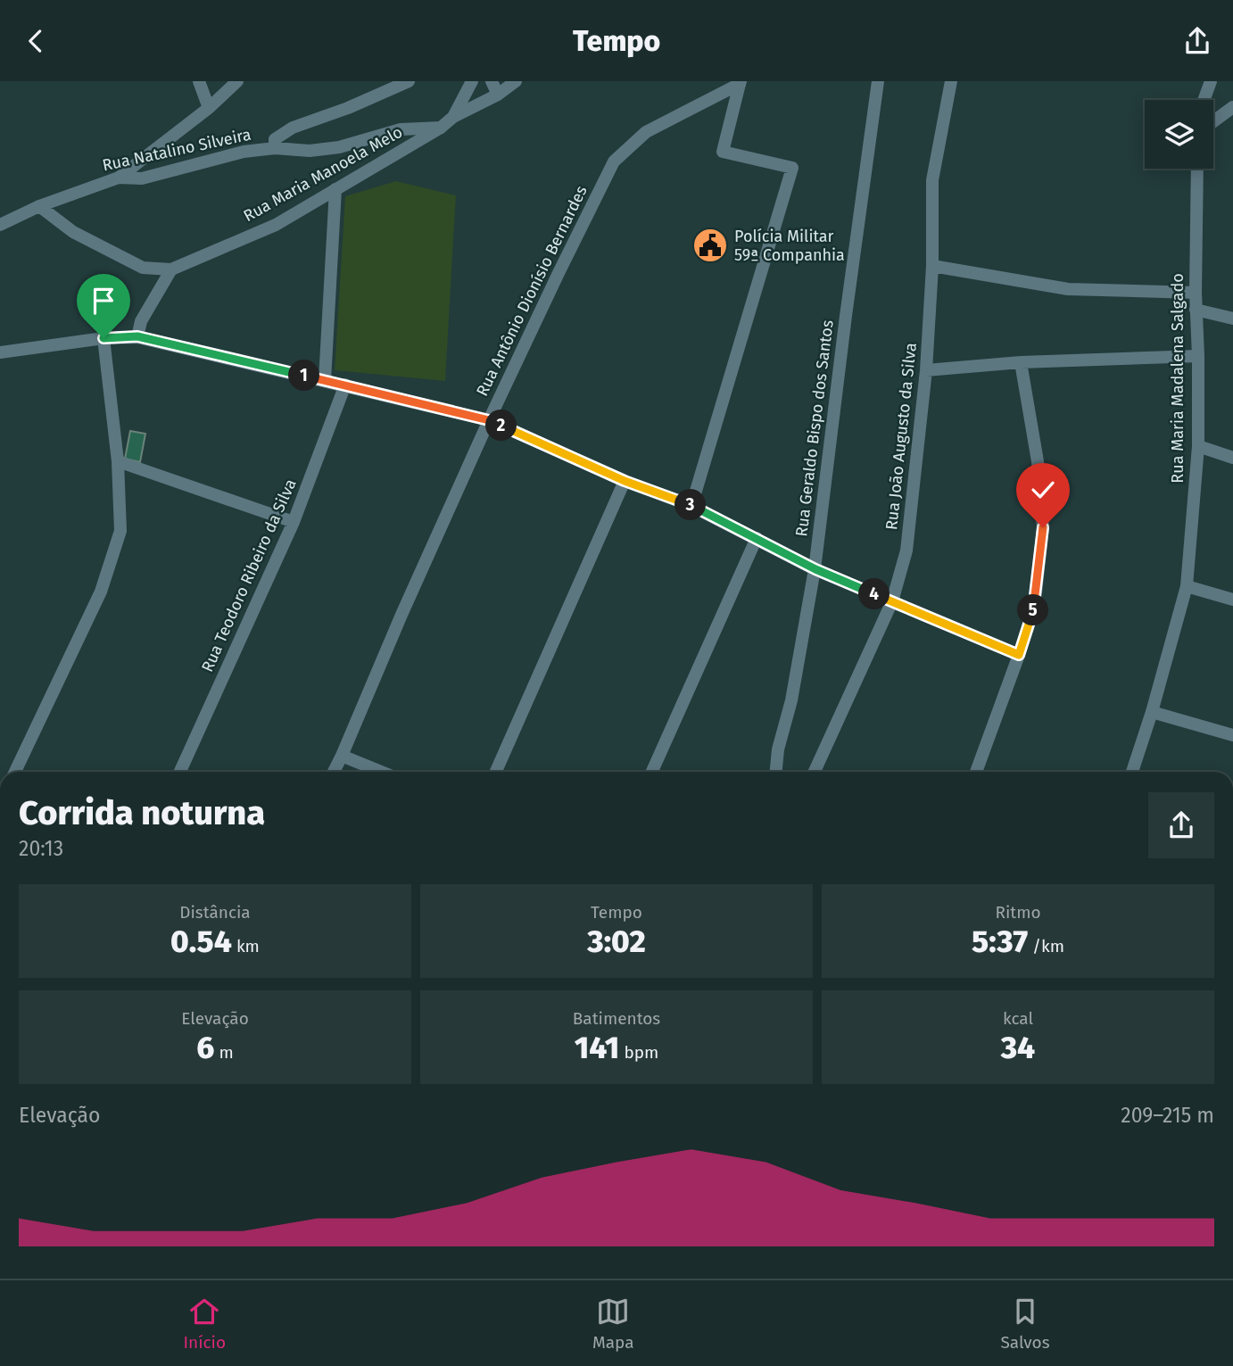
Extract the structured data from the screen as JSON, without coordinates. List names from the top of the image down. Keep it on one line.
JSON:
{"streets":{"street":["Rua Natalino Silveira","Rua Maria Manoela Melo","Rua Antônio Dionísio Bernardes","Rua Maria Madalena Salgado","Rua Geraldo Bispo dos Santos","Rua João Augusto da Silva","Rua Teodoro Ribeiro da Silva"]},"crossings":[["Rua Natalino Silveira","Rua Maria Manoela Melo"]],"places":{"public building":["Polícia Militar 59ª Companhia"]},"page":{"header":"Tempo","pins":["1","2","3","4","5"],"heading":["Corrida noturna","20:13"],"stats":[["Distância","0.54 km"],["Tempo","3:02"],["Ritmo","5:37 /km"],["Elevação","6 m"],["Batimentos","141 bpm"],["kcal","34"]],"chart":["Elevação","209–215 m"],"tabs":["Início","Mapa","Salvos"]}}
